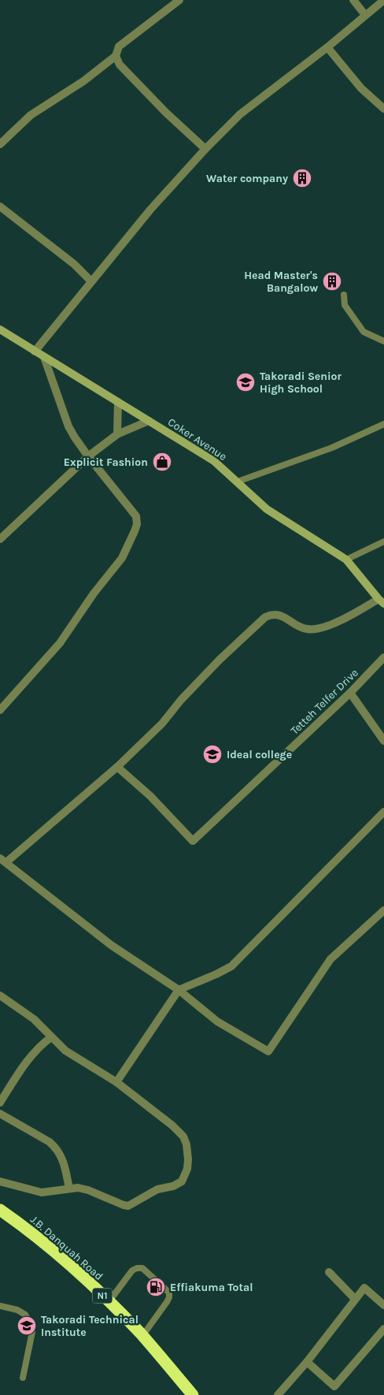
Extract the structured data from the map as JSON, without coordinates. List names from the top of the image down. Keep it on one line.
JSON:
{"streets":{"highway":["J.B. Danquah Road","N1"],"street":["Coker Avenue","Tetteh Telfer Drive"]},"places":{"building":["Water company","Head Master's Bangalow"],"school or university":["Takoradi Senior High School","Ideal college","Takoradi Technical Institute"],"shop":["Explicit Fashion"],"fuel station":["Effiakuma Total"]}}
